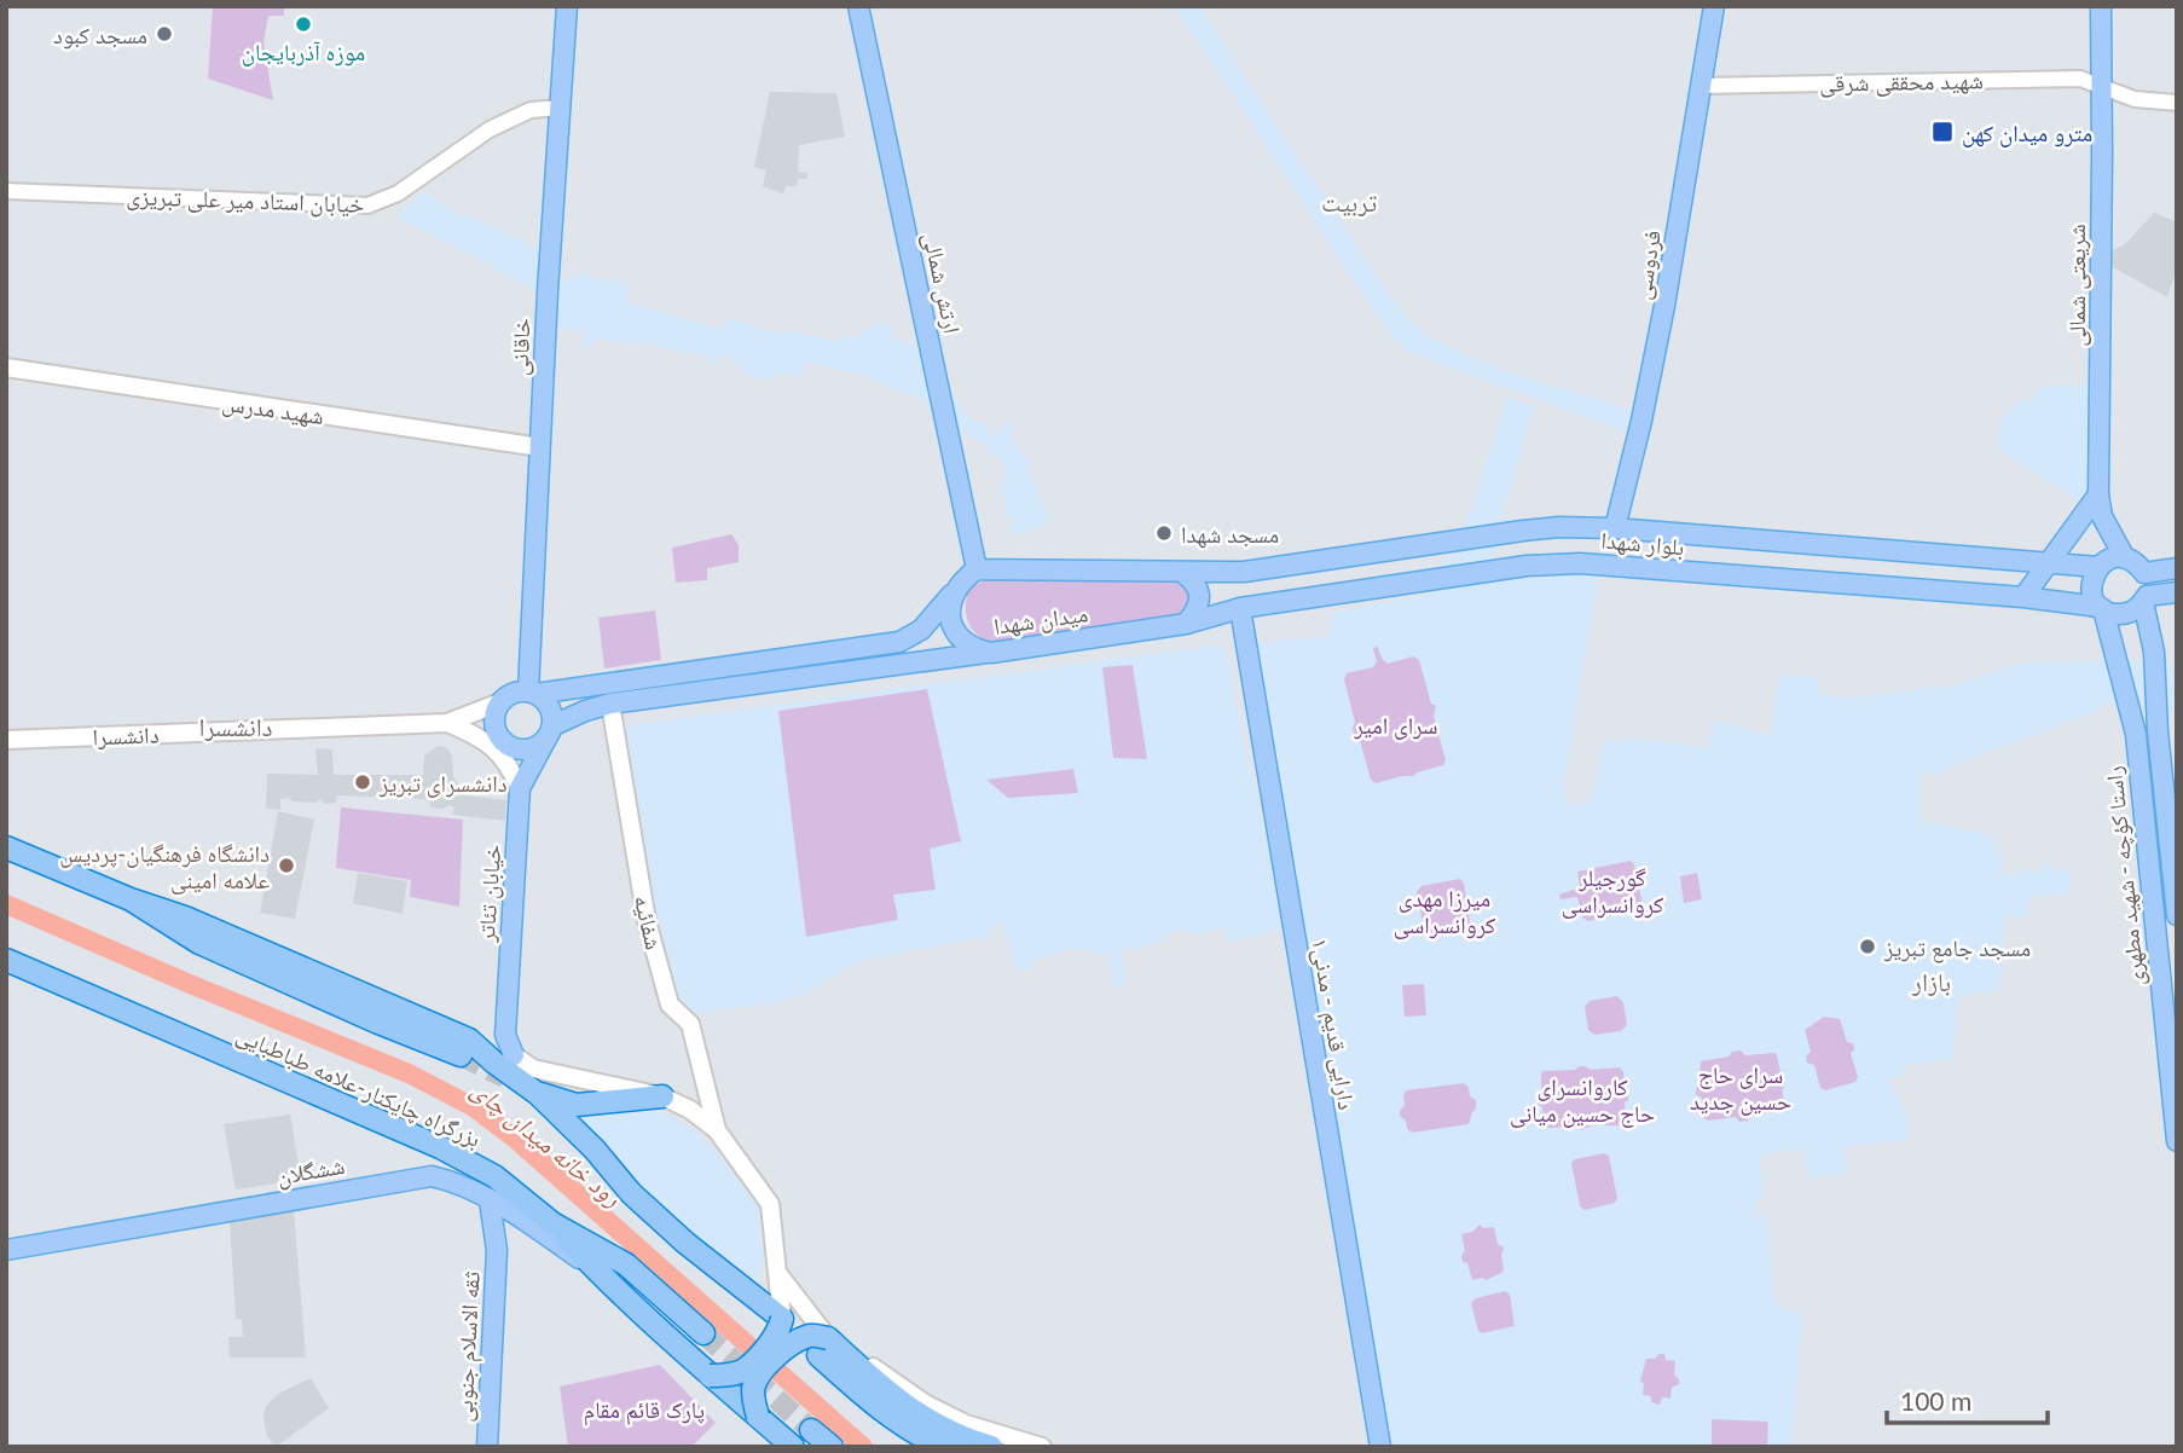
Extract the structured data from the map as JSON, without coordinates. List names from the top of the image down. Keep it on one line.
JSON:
{"streets":{"highway":["بزرگراه چایکنار-علامه طباطبایی"],"main road":["فردوسی","ارتش شمالی","شریعتی شمالی","خاقانی","شهید مدرس","بلوار شهدا","میدان شهدا","دانشسرا","راستا کؤچه - شهید مطهری","خیابان تئاتر","شفائیه","دارایی قدیم - مدنی۱","ششگلان","ثقه الاسلام جنوبی"],"street":["شهید محققی شرقی","خیابان استاد میر علی تبریزی"]},"crossings":[["شهید محققی شرقی","فردوسی"],["شهید محققی شرقی","شریعتی شمالی"],["خیابان استاد میر علی تبریزی","خاقانی"],["فردوسی","بلوار شهدا"],["ارتش شمالی","میدان شهدا"],["خاقانی","شهید مدرس"],["خاقانی","خیابان تئاتر"],["بلوار شهدا","میدان شهدا"],["بلوار شهدا","راستا کؤچه - شهید مطهری"],["بلوار شهدا","دارایی قدیم - مدنی۱"],["ششگلان","ثقه الاسلام جنوبی"]],"districts":["تربیت","دانشسرا","بازار"],"water":["رود خانه میدان چای"],"parks":["سرای امیر","گورجیلر کروانسراسی","میرزا مهدی کروانسراسی","سرای حاج حسین جدید","کاروانسرای حاج حسین میانی","پارک قائم مقام"],"places":{"other":["موزه آذربایجان","مسجد کبود","مسجد شهدا","دانشسرای تبریز","دانشگاه فرهنگیان-پردیس علامه امینی","مسجد جامع تبریز"],"transit":["مترو میدان کهن"]},"scale_bar":"100 m"}
